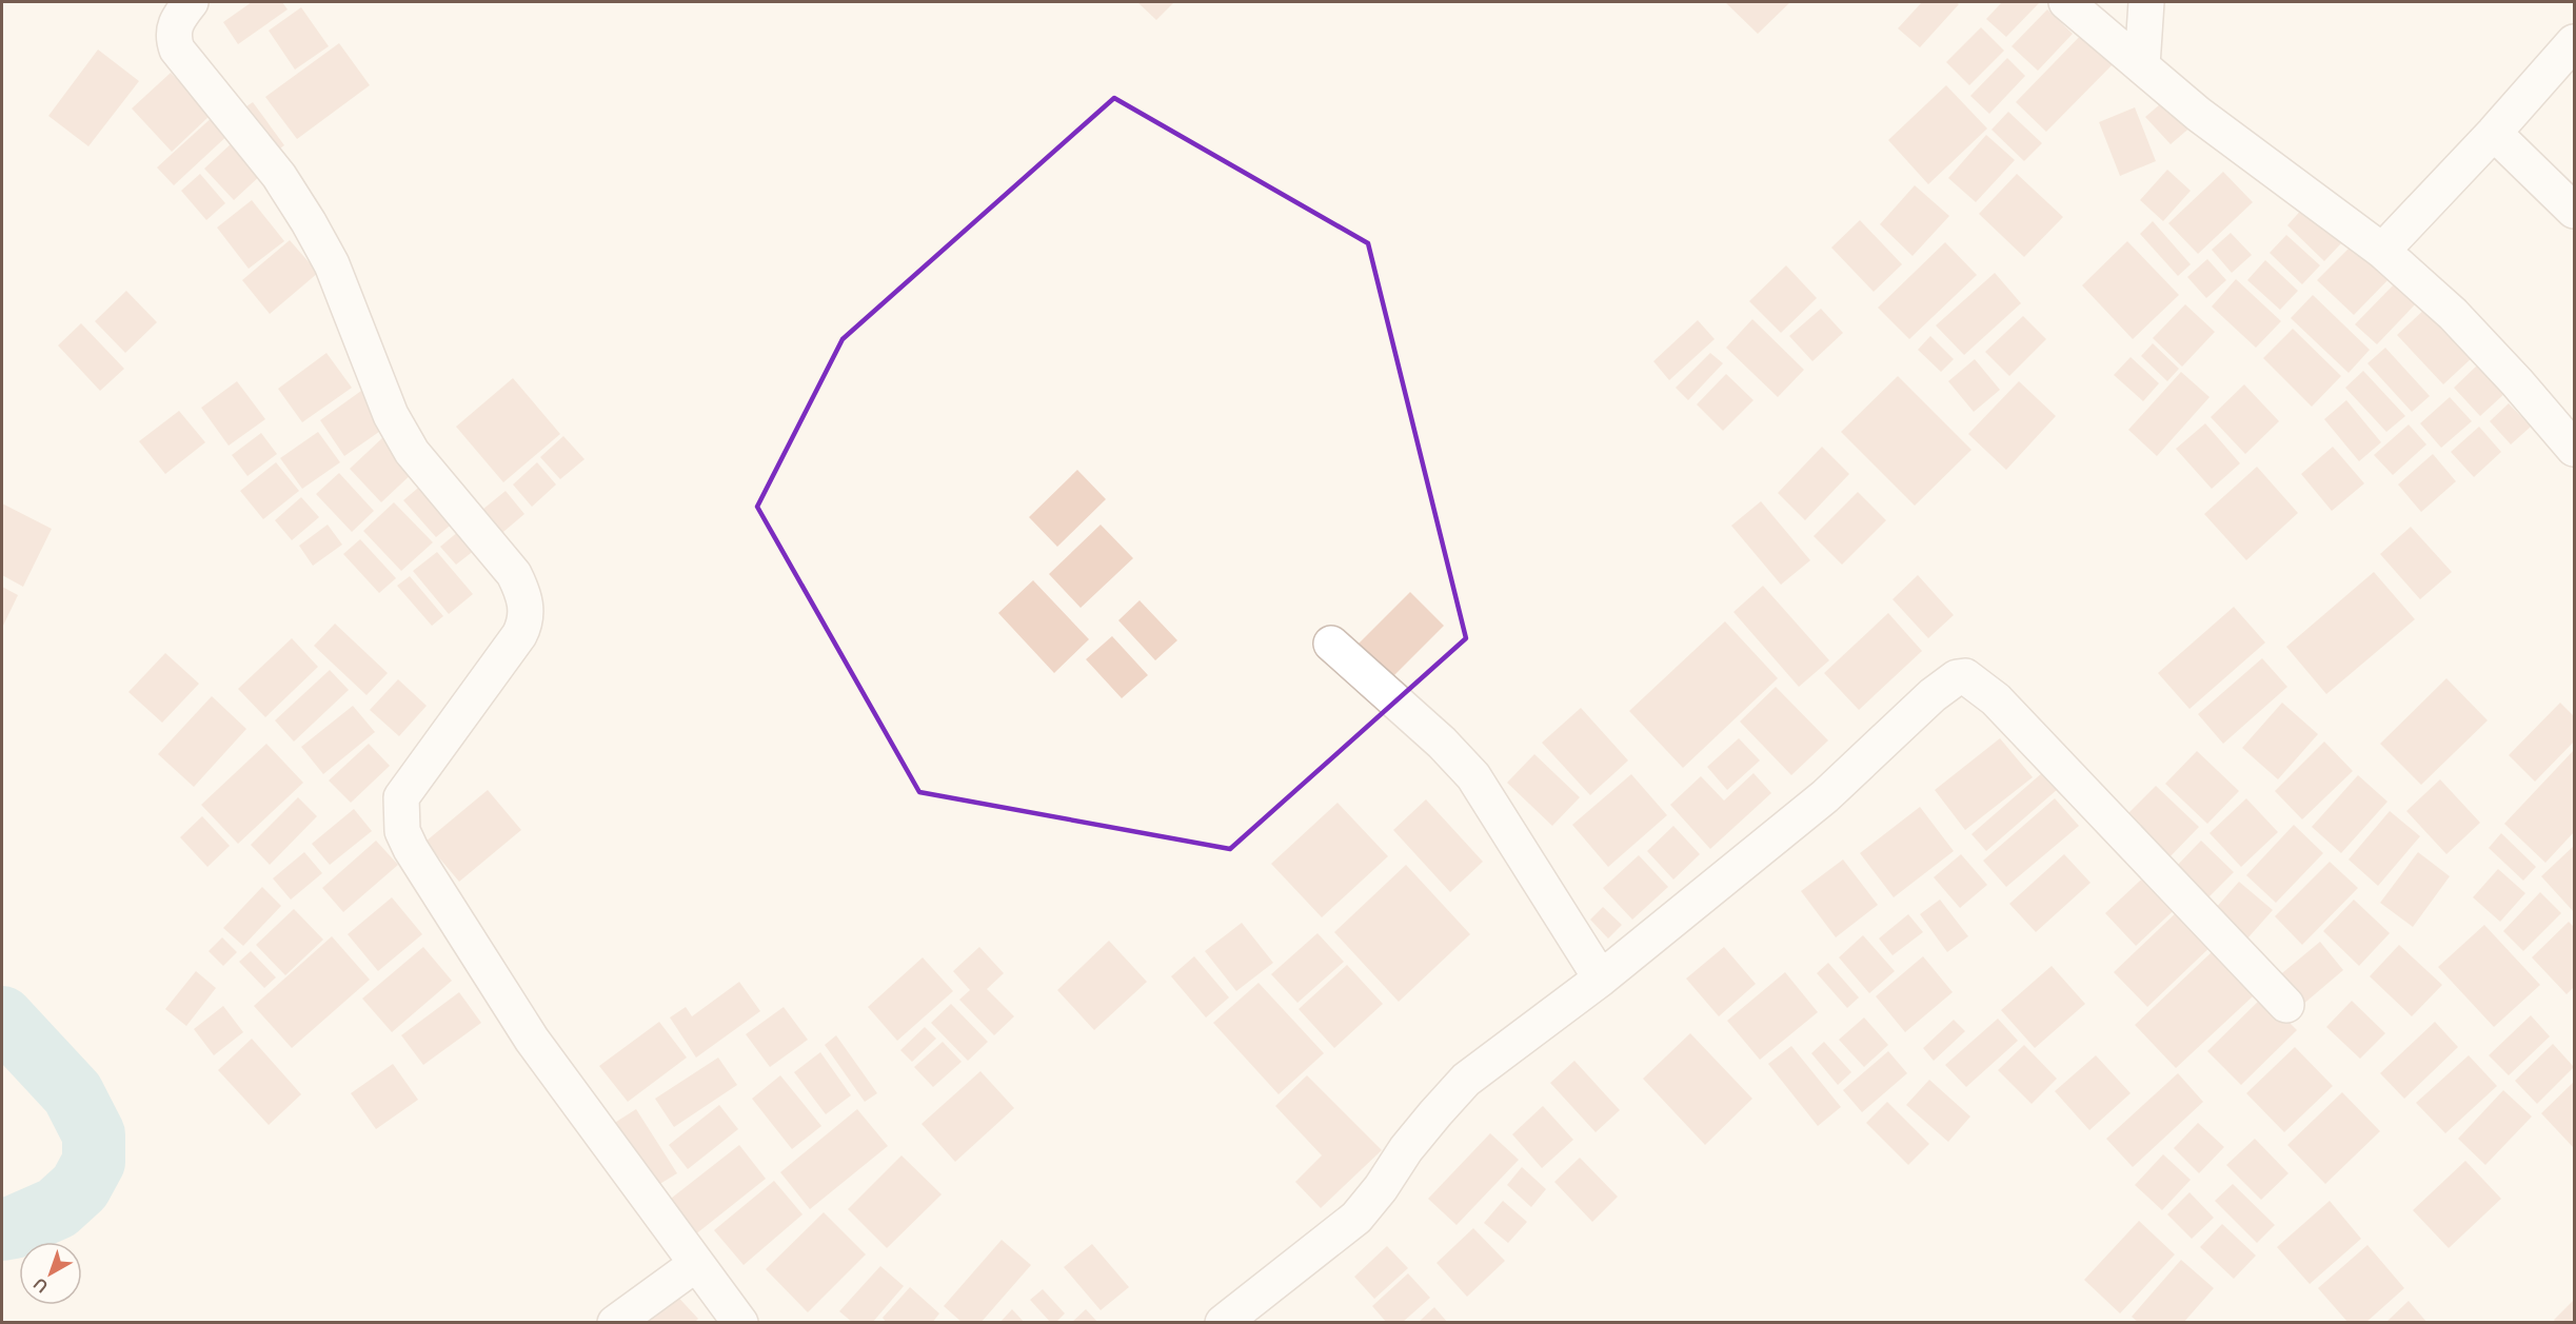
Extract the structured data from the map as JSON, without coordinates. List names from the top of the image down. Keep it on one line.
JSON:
{"north":"bottom left"}
